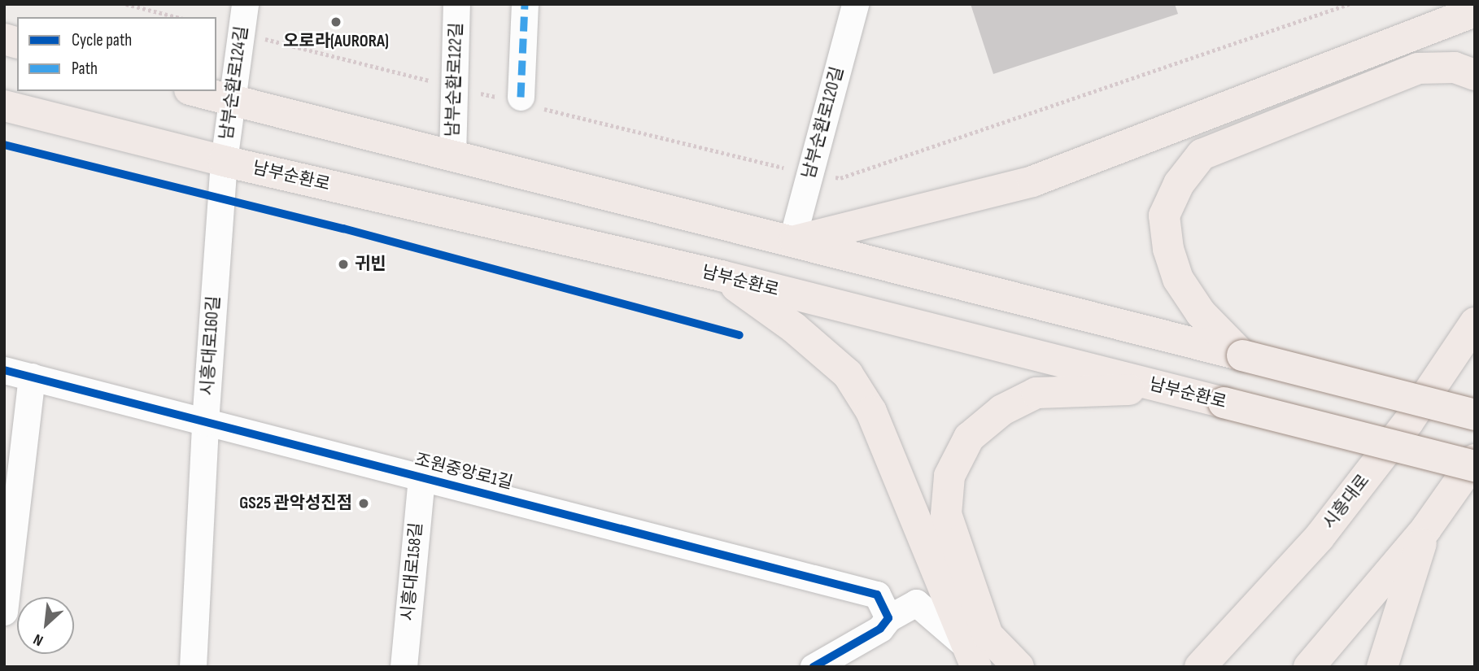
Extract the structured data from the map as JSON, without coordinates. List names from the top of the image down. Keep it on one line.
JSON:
{"streets":{"main road":["남부순환로","시흥대로"],"street":["남부순환로122길","남부순환로124길","남부순환로120길","시흥대로160길","조원중앙로1길","시흥대로158길"]},"crossings":[["남부순환로124길","남부순환로"],["남부순환로124길","시흥대로160길"],["남부순환로","시흥대로160길"],["시흥대로160길","조원중앙로1길"],["조원중앙로1길","시흥대로158길"]],"places":["오로라(AURORA)","귀빈","GS25 관악성진점"],"legend":["Cycle path","Path"],"north":"bottom left"}
